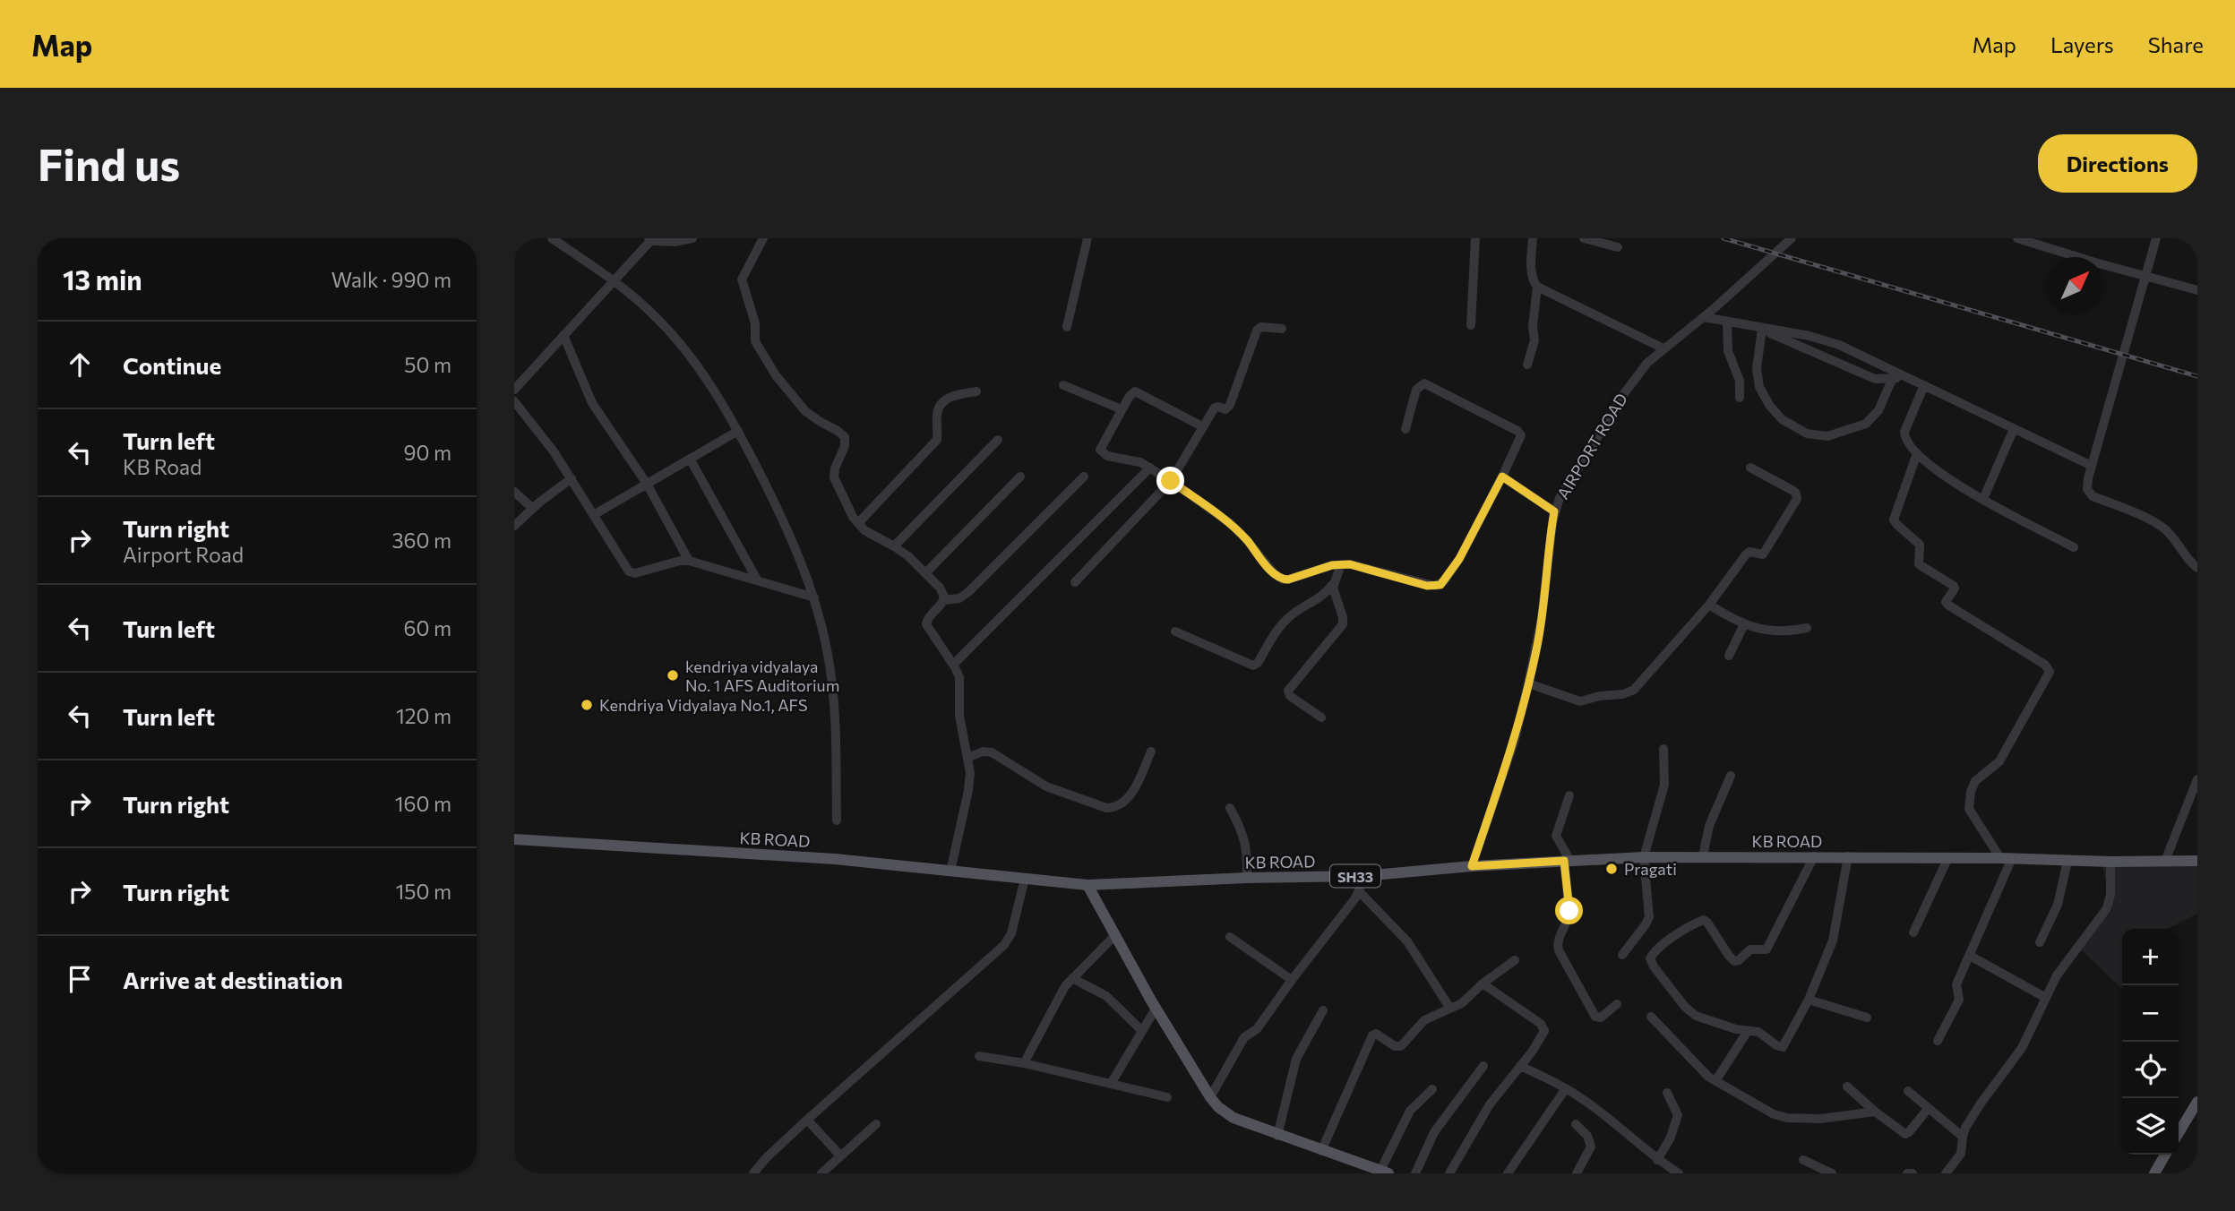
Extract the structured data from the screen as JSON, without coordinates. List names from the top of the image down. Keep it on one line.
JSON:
{"streets":{"main road":["KB ROAD","SH33"],"street":["AIRPORT ROAD"]},"crossings":[["AIRPORT ROAD","KB ROAD"]],"places":["kendriya vidyalaya No. 1 AFS Auditorium","Kendriya Vidyalaya No.1, AFS","Pragati"],"north":"top right","page":{"header":"Map","nav":["Map","Layers","Share"],"buttons":"Directions","title":"Find us","heading":["13 min","Walk · 990 m"],"list":[["Continue","50 m"],["Turn left","KB Road","90 m"],["Turn right","Airport Road","360 m"],["Turn left","60 m"],["Turn left","120 m"],["Turn right","160 m"],["Turn right","150 m"],"Arrive at destination"],"map_buttons":["+","−"]}}
